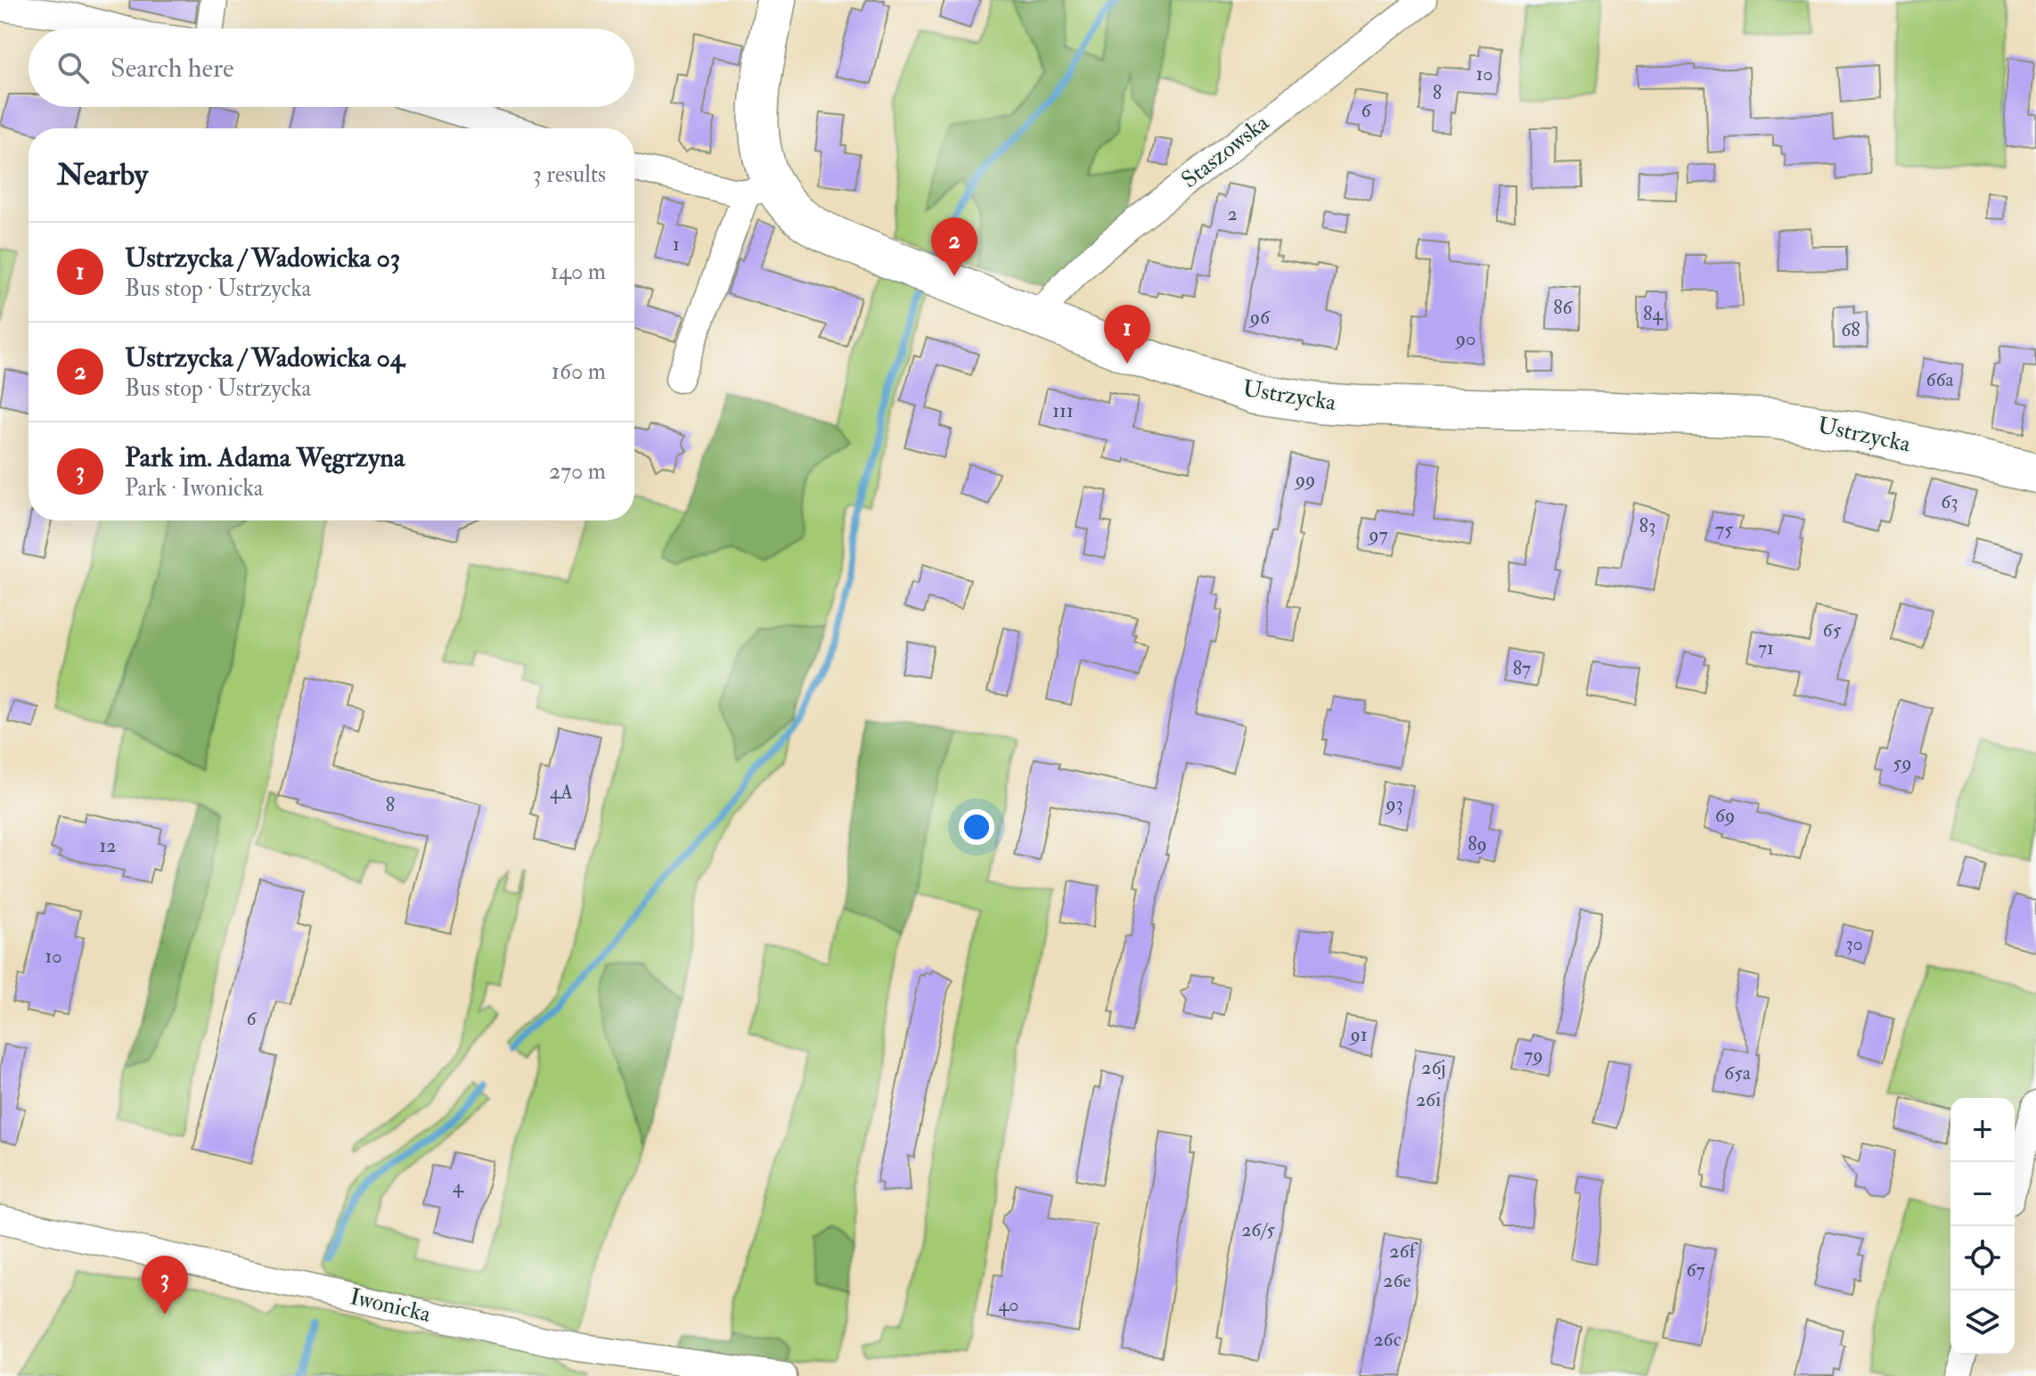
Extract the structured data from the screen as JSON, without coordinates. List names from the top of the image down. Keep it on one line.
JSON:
{"streets":{"street":["Staszowska","Ustrzycka","Iwonicka"]},"crossings":[["Staszowska","Ustrzycka"]],"house_numbers":["10","8","6","2","1","86","84","96","68","90","66a","111","99","63","83","75","97","65","71","87","59","4A","93","8","69","89","12","30","10","6","91","79","26j","65a","26i","4","26/5","26f","67","26e","40","26c"],"page":{"search":"Search here","heading":["Nearby","3 results"],"pins":["2","1","3"],"list":[{"mark":"1","name":"Ustrzycka / Wadowicka 03","note":"Bus stop · Ustrzycka","value":"140 m"},{"mark":"2","name":"Ustrzycka / Wadowicka 04","note":"Bus stop · Ustrzycka","value":"160 m"},{"mark":"3","name":"Park im. Adama Węgrzyna","note":"Park · Iwonicka","value":"270 m"}],"map_buttons":["+","−"]}}
